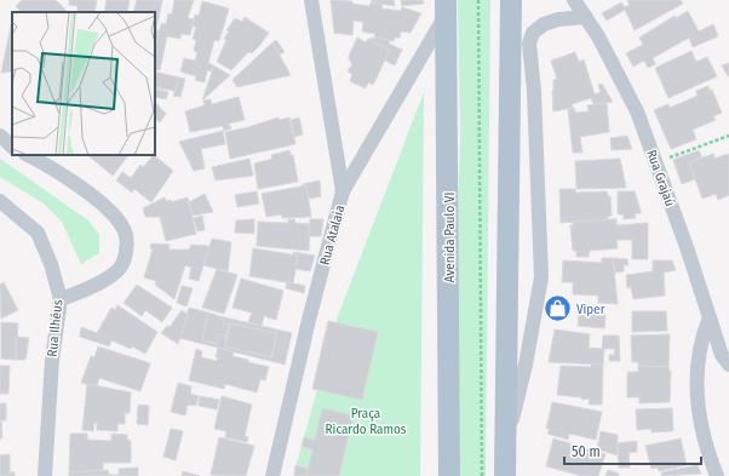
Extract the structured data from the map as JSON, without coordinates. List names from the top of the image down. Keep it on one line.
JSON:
{"streets":{"main road":["Avenida Paulo VI"],"street":["Rua Grajaú","Rua Atalaia","Rua Ilhéus"]},"crossings":[["Rua Atalaia","Avenida Paulo VI"]],"parks":["Praça Ricardo Ramos"],"places":{"shop":["Viper"]},"scale_bar":"50 m"}
